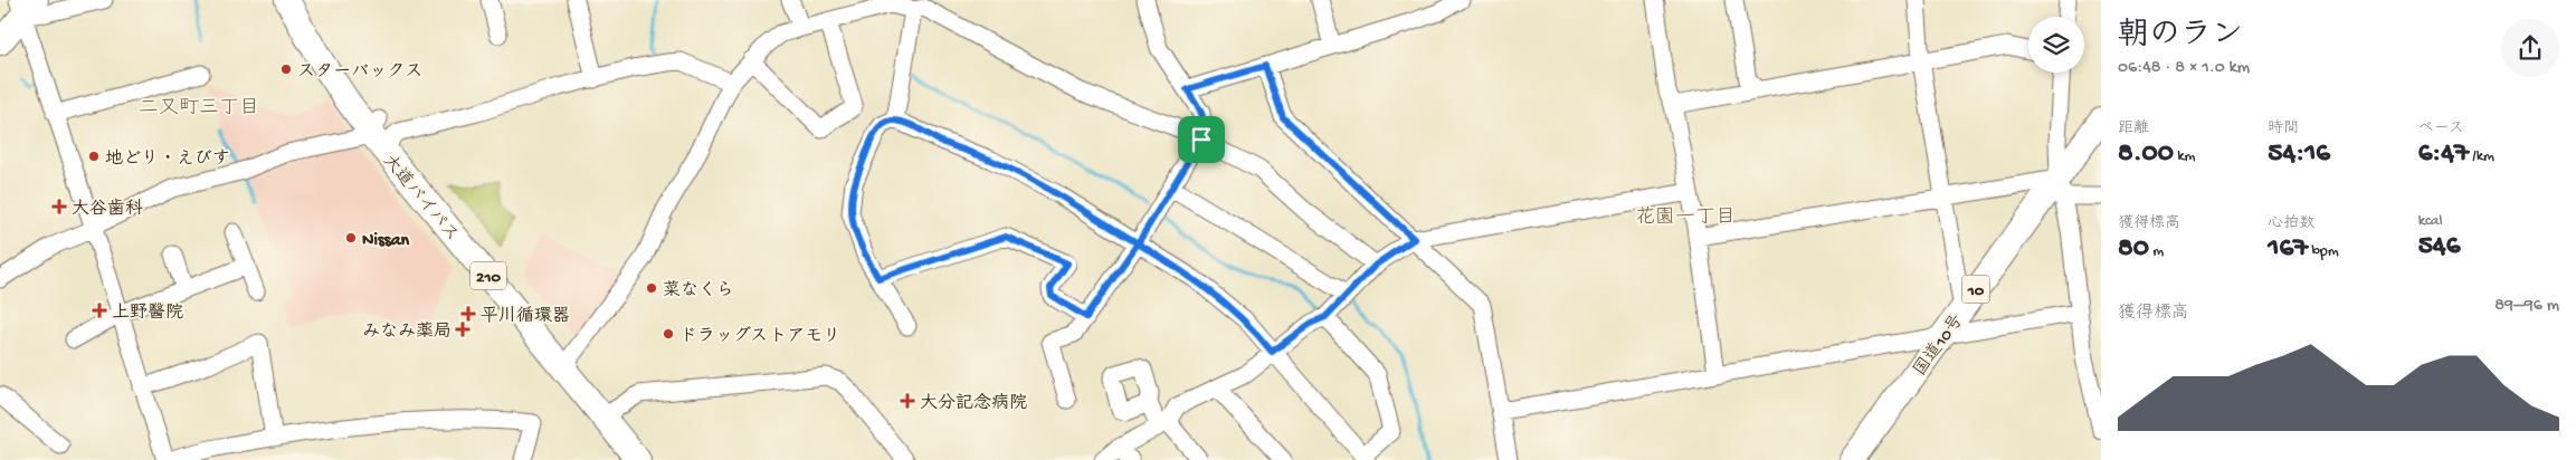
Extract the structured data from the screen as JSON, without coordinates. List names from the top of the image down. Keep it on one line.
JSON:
{"streets":{"highway":["大道バイパス","210","10","国道10号"]},"districts":["二又町三丁目","花園一丁目"],"places":{"other":["スターバックス","地どり・えびす","Nissan","菜なくら","ドラッグストアモリ"],"health":["大谷歯科","上野醫院","平川循環器","みなみ薬局","大分記念病院"]},"page":{"heading":["朝のラン","06:48 · 8 × 1.0 km"],"stats":[["距離","8.00 km"],["時間","54:16"],["ペース","6:47 /km"],["獲得標高","80 m"],["心拍数","167 bpm"],["kcal","546"]],"chart":["獲得標高","89–96 m"]}}
